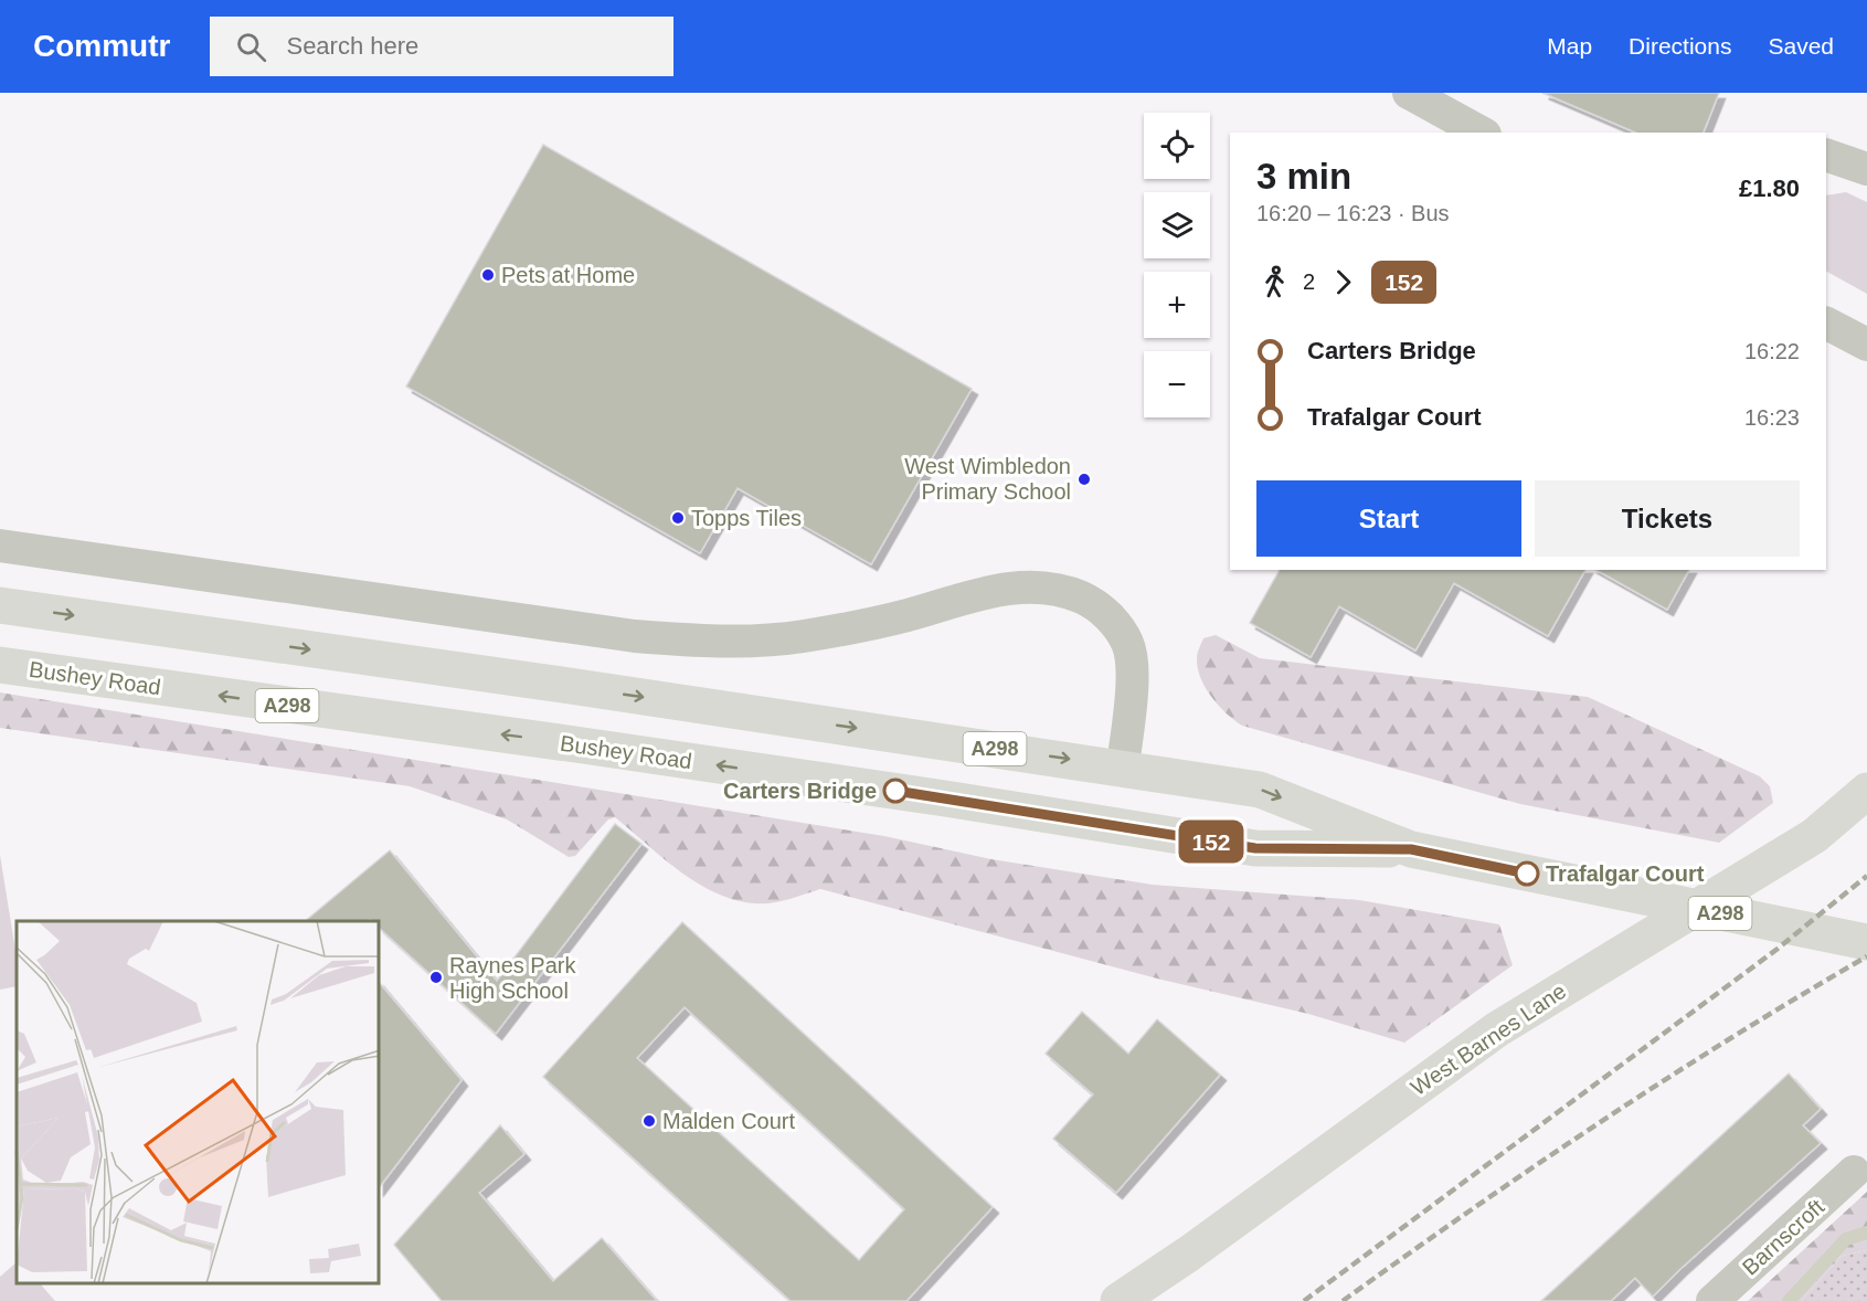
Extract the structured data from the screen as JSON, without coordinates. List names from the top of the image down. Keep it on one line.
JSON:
{"streets":{"main road":["Bushey Road","A298","West Barnes Lane"],"street":["Barnscroft"]},"places":["Pets at Home","West Wimbledon Primary School","Topps Tiles","Carters Bridge","Trafalgar Court","Raynes Park High School","Malden Court"],"lines":["bus line 152"],"page":{"header":"Commutr","search":"Search here","nav":["Map","Directions","Saved"],"on_map":"152","map_buttons":["+","−"],"heading":["3 min","16:20 – 16:23 · Bus","£1.80"],"legs":["2","152"],"list":[{"name":"Carters Bridge","value":"16:22"},{"name":"Trafalgar Court","value":"16:23"}],"buttons":["Start","Tickets"]}}
